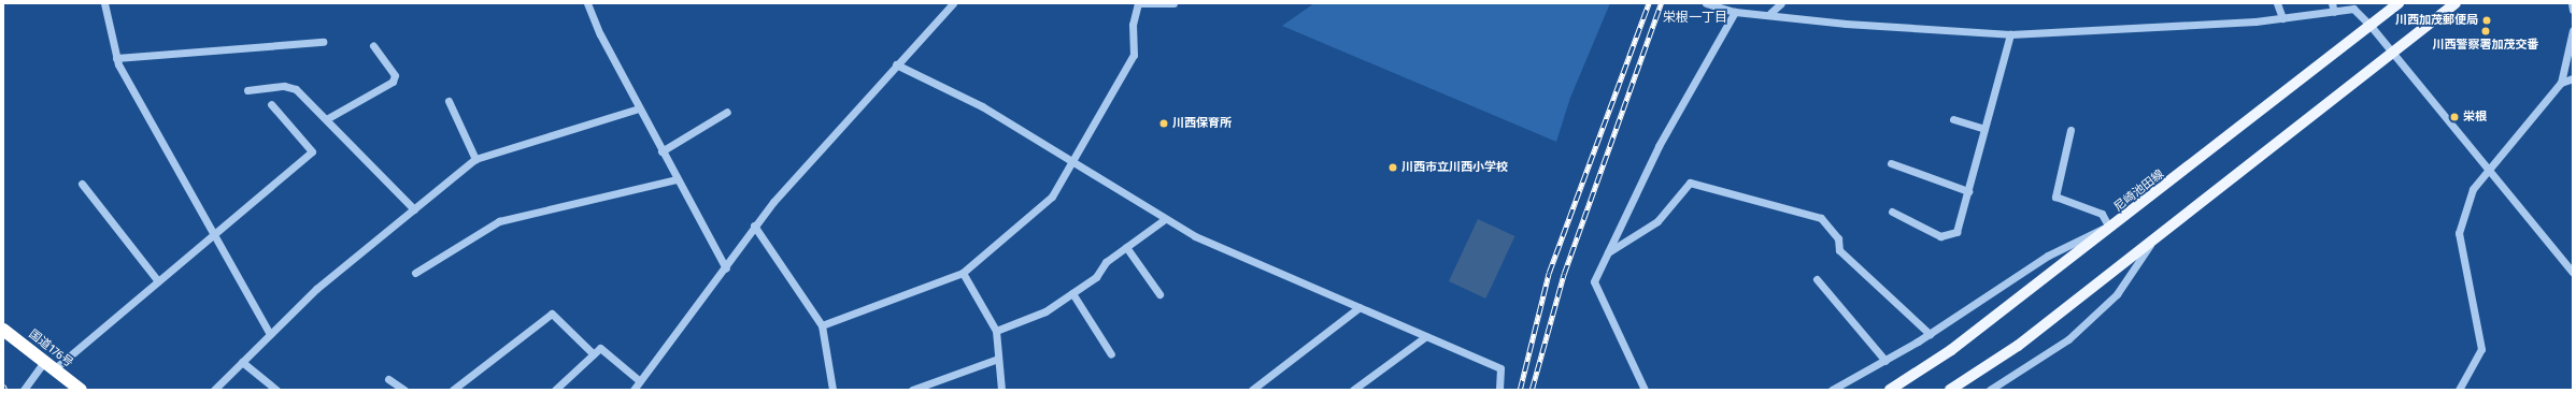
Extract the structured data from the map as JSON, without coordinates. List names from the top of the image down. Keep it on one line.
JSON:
{"streets":{"highway":["国道176号"],"main road":["尼崎池田線"]},"districts":["栄根一丁目"],"places":["川西加茂郵便局","川西警察署加茂交番","栄根","川西保育所","川西市立川西小学校"]}
